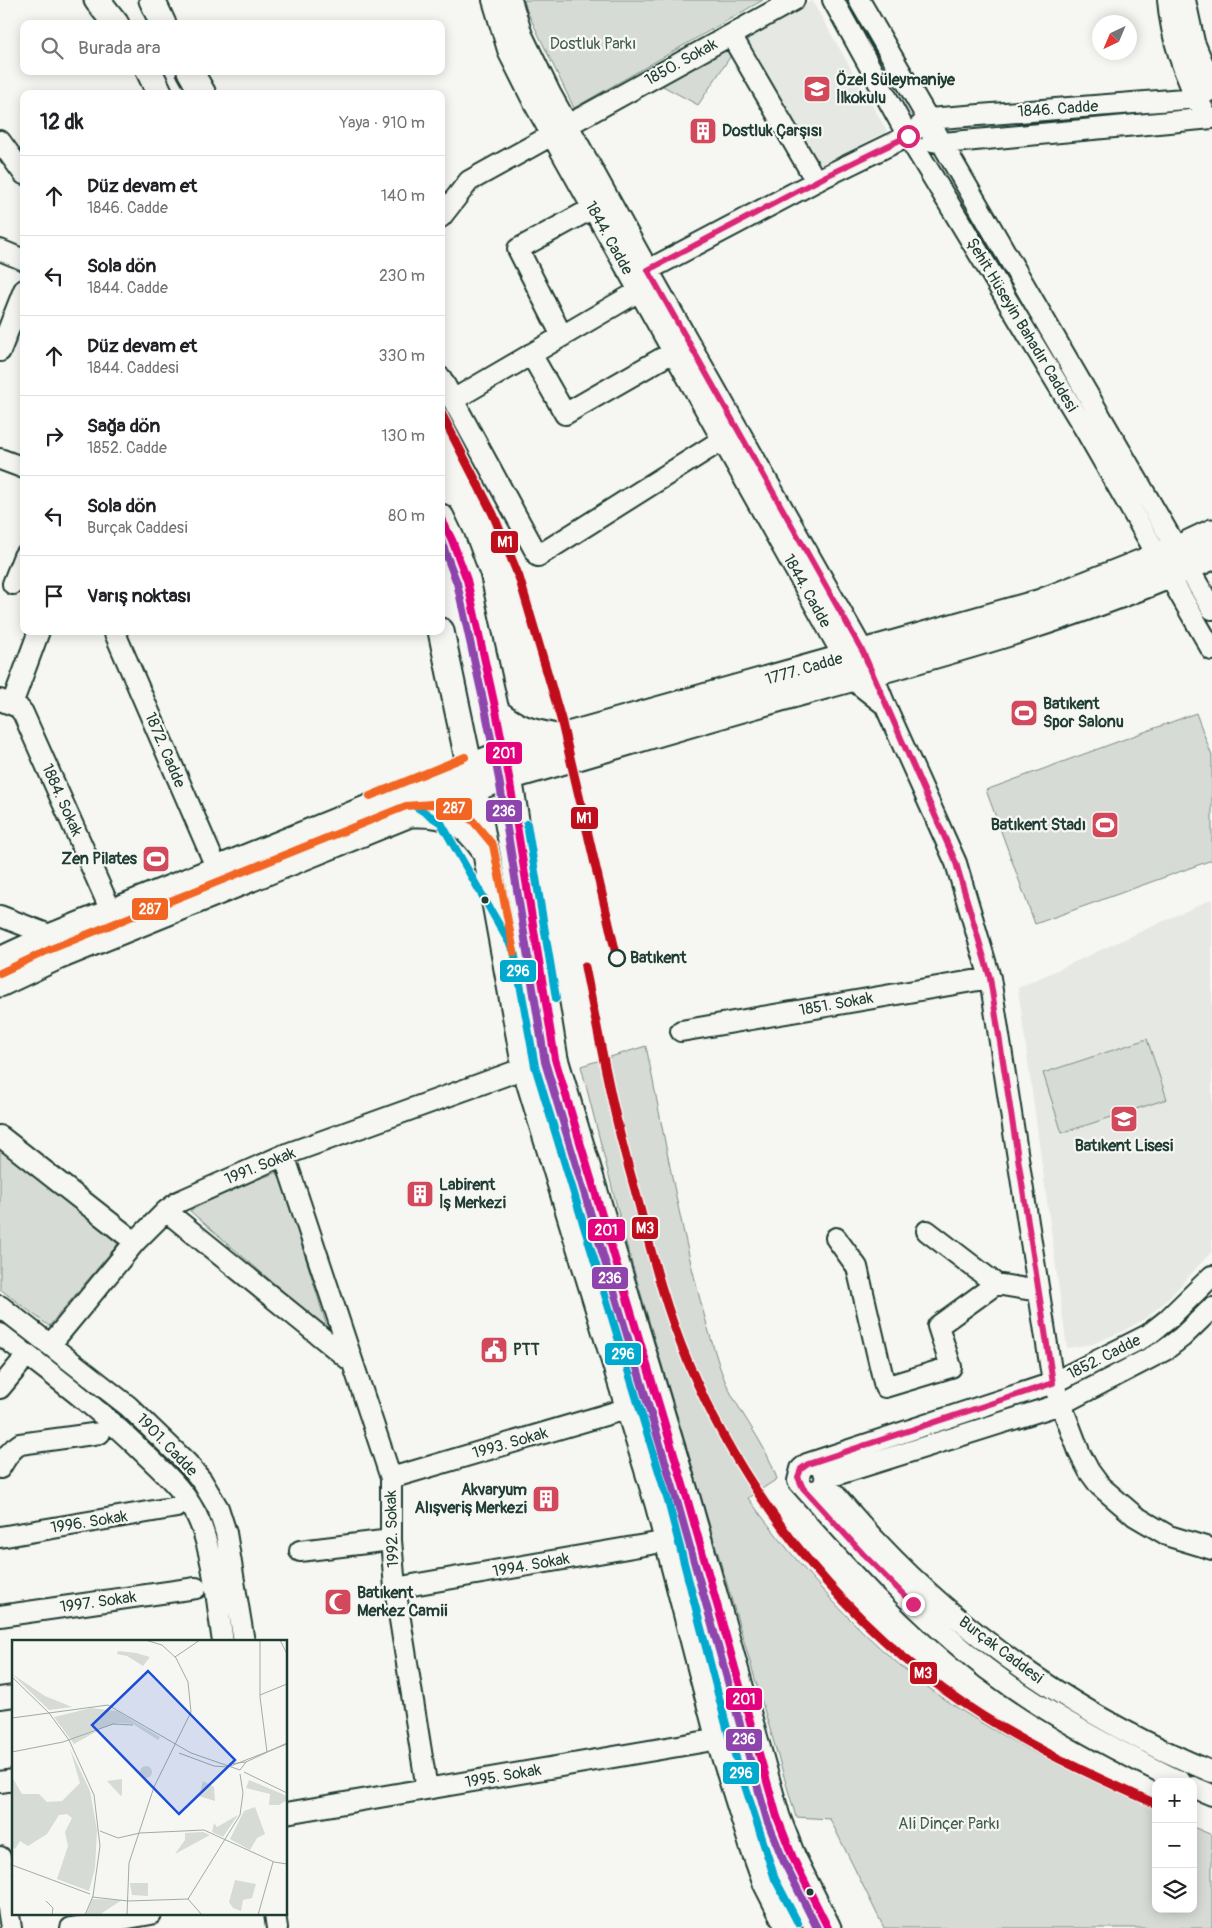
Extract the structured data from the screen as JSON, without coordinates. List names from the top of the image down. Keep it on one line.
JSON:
{"streets":{"main road":["1777. Cadde"],"street":["1850. Sokak","1846. Cadde","1844. Cadde","Şehit Hüseyin Bahadır Caddesi","1872. Cadde","1884. Sokak","1851. Sokak","1991. Sokak","1852. Cadde","1993. Sokak","1901. Cadde","1996. Sokak","1992. Sokak","1994. Sokak","1997. Sokak","Burçak Caddesi","1995. Sokak"]},"crossings":[["1850. Sokak","1844. Cadde"],["1846. Cadde","Şehit Hüseyin Bahadır Caddesi"],["1844. Cadde","1777. Cadde"],["1844. Cadde","1851. Sokak"],["Şehit Hüseyin Bahadır Caddesi","1777. Cadde"],["1991. Sokak","1901. Cadde"],["1991. Sokak","1992. Sokak"],["1852. Cadde","Burçak Caddesi"],["1993. Sokak","1992. Sokak"],["1992. Sokak","1994. Sokak"],["1992. Sokak","1995. Sokak"]],"parks":["Dostluk Parkı","Ali Dinçer Parkı"],"places":{"school or university":["Özel Süleymaniye İlkokulu","Batıkent Lisesi"],"building":["Dostluk Çarşısı","Labirent İş Merkezi","Akvaryum Alışveriş Merkezi"],"sports":["Batıkent Spor Salonu","Batıkent Stadı","Zen Pilates"],"other":["Batıkent"],"public building":["PTT"],"mosque":["Batıkent Merkez Camii"]},"lines":["transit line M1","transit line 201","transit line 236","transit line 287","transit line 296","transit line M3"],"north":"bottom left","page":{"search":"Burada ara","heading":["12 dk","Yaya · 910 m"],"list":[["Düz devam et","1846. Cadde","140 m"],["Sola dön","1844. Cadde","230 m"],["Düz devam et","1844. Caddesi","330 m"],["Sağa dön","1852. Cadde","130 m"],["Sola dön","Burçak Caddesi","80 m"],"Varış noktası"],"map_buttons":["+","−"]}}
